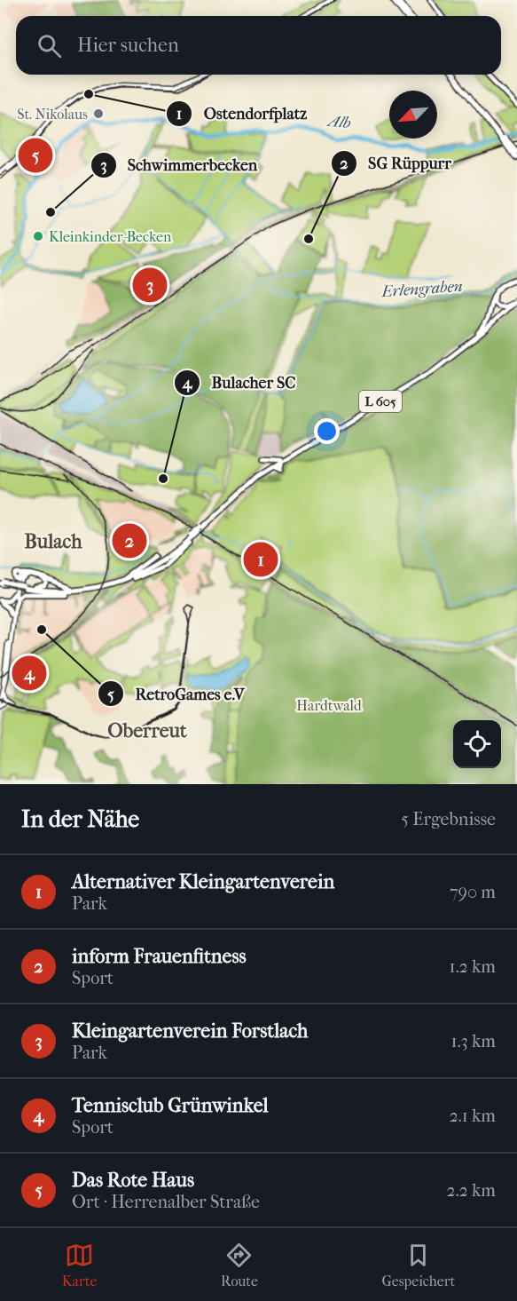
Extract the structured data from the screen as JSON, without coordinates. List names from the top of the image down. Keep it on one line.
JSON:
{"streets":{"main road":["L 605"]},"districts":["Bulach","Oberreut"],"water":["Alb","Erlengraben"],"parks":["Hardtwald"],"places":["Ostendorfplatz","St. Nikolaus","Schwimmerbecken","Kleinkinder-Becken","SG Rüppurr","Bulacher SC","RetroGames e.V"],"north":"bottom left","page":{"search":"Hier suchen","pins":["5","3","2","1","4"],"heading":["In der Nähe","5 Ergebnisse"],"list":[{"mark":"1","name":"Alternativer Kleingartenverein","note":"Park","value":"790 m"},{"mark":"2","name":"inform Frauenfitness","note":"Sport","value":"1.2 km"},{"mark":"3","name":"Kleingartenverein Forstlach","note":"Park","value":"1.3 km"},{"mark":"4","name":"Tennisclub Grünwinkel","note":"Sport","value":"2.1 km"},{"mark":"5","name":"Das Rote Haus","note":"Ort · Herrenalber Straße","value":"2.2 km"}],"nav":["Karte","Route","Gespeichert"]}}
